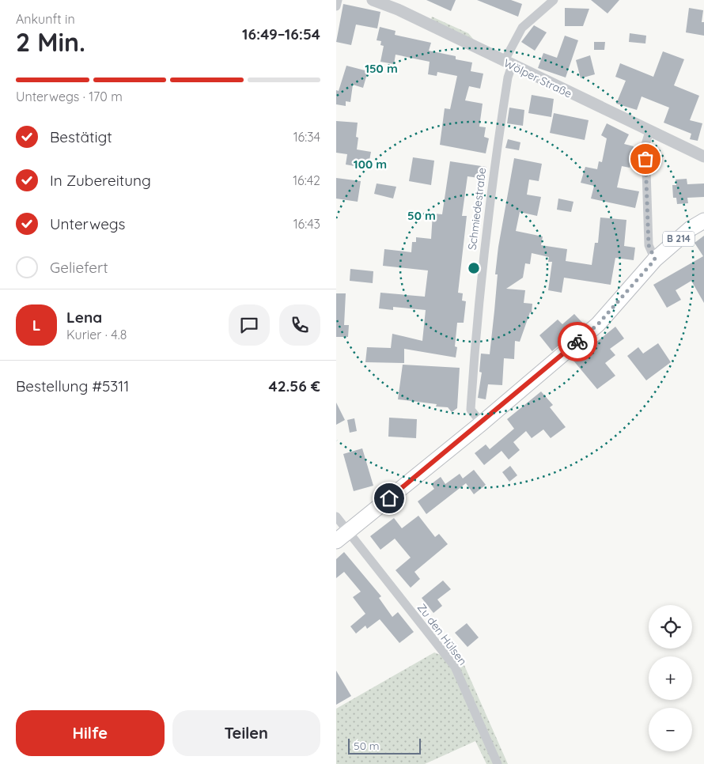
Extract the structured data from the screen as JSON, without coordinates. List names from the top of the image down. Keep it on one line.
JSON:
{"streets":{"main road":["B 214"],"street":["Wölper Straße","Schmiedestraße","Zu den Hülsen"]},"crossings":[["Wölper Straße","Schmiedestraße"],["Schmiedestraße","B 214"],["B 214","Zu den Hülsen"]],"scale_bar":"50 m","page":{"heading":["2 Min.","Ankunft in","16:49–16:54"],"panel":["Lena","Kurier · 4.8","Bestellung #5311","42.56 €"],"bar":"Unterwegs · 170 m","list":[["Bestätigt","16:34"],["In Zubereitung","16:42"],["Unterwegs","16:43"],"Geliefert"],"round":"L","map_buttons":["+","−"],"buttons":["Hilfe","Teilen"],"scale":"50 m"},"rings":["150 m","100 m","50 m"]}
